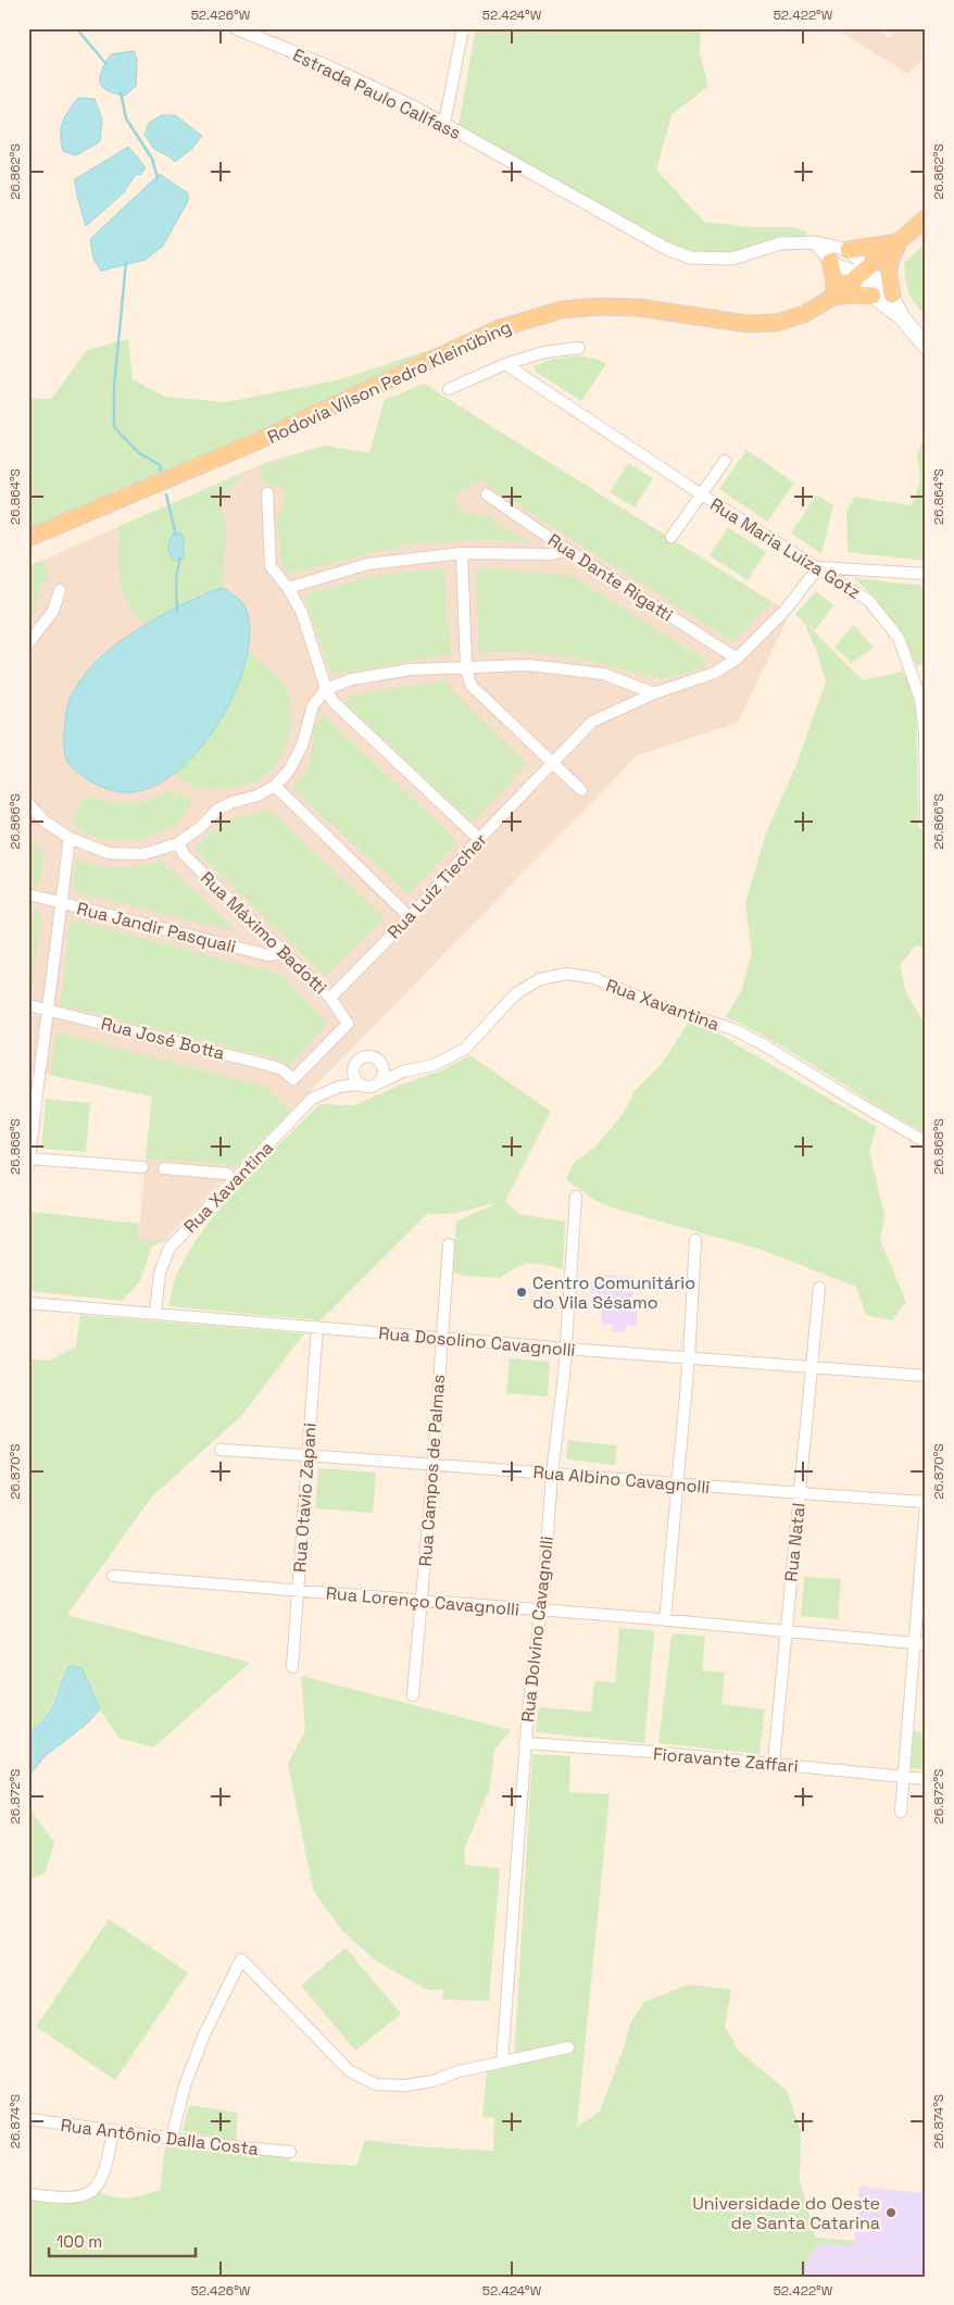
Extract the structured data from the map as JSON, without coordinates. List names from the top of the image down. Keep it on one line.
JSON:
{"streets":{"main road":["Rodovia Vilson Pedro Kleinübing"],"street":["Estrada Paulo Callfass","Rua Maria Luiza Gotz","Rua Dante Rigatti","Rua Luiz Tiecher","Rua Jandir Pasquali","Rua Máximo Badotti","Rua Xavantina","Rua José Botta","Rua Dosolino Cavagnolli","Rua Campos de Palmas","Rua Albino Cavagnolli","Rua Otavio Zapani","Rua Natal","Rua Lorenço Cavagnolli","Rua Dolvino Cavagnolli","Fioravante Zaffari","Rua Antônio Dalla Costa"]},"crossings":[["Rua Maria Luiza Gotz","Rua Luiz Tiecher"],["Rua Dante Rigatti","Rua Luiz Tiecher"],["Rua Luiz Tiecher","Rua Máximo Badotti"],["Rua Jandir Pasquali","Rua Máximo Badotti"],["Rua Máximo Badotti","Rua José Botta"],["Rua Xavantina","Rua Dosolino Cavagnolli"],["Rua Dosolino Cavagnolli","Rua Campos de Palmas"],["Rua Dosolino Cavagnolli","Rua Otavio Zapani"],["Rua Dosolino Cavagnolli","Rua Natal"],["Rua Dosolino Cavagnolli","Rua Dolvino Cavagnolli"],["Rua Campos de Palmas","Rua Albino Cavagnolli"],["Rua Campos de Palmas","Rua Lorenço Cavagnolli"],["Rua Albino Cavagnolli","Rua Otavio Zapani"],["Rua Albino Cavagnolli","Rua Natal"],["Rua Albino Cavagnolli","Rua Dolvino Cavagnolli"],["Rua Otavio Zapani","Rua Lorenço Cavagnolli"],["Rua Natal","Rua Lorenço Cavagnolli"],["Rua Natal","Fioravante Zaffari"],["Rua Lorenço Cavagnolli","Rua Dolvino Cavagnolli"],["Rua Dolvino Cavagnolli","Fioravante Zaffari"]],"places":["Centro Comunitário do Vila Sésamo","Universidade do Oeste de Santa Catarina"],"scale_bar":"100 m","coordinates":["52.426°W","52.424°W","52.422°W","26.862°S","26.864°S","26.866°S","26.868°S","26.870°S","26.872°S","26.874°S"]}
